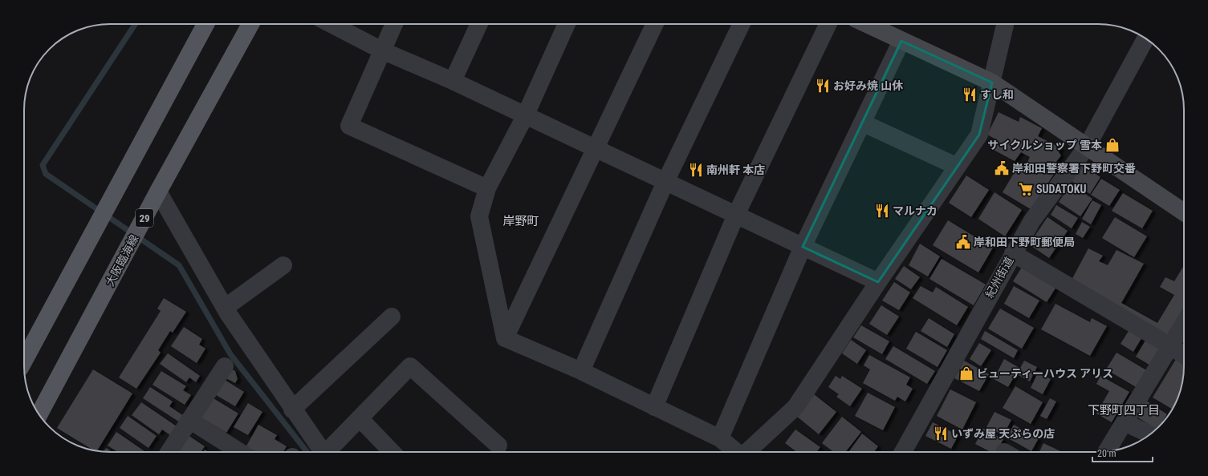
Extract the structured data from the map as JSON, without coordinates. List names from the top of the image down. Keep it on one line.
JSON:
{"streets":{"main road":["29","大阪臨海線"],"street":["紀州街道"]},"districts":["岸野町","下野町四丁目"],"places":{"restaurant":["お好み焼 山休","すし和","南州軒 本店","マルナカ","いずみ屋 天ぷらの店"],"shop":["サイクルショップ 雪本","ビューティーハウス アリス"],"public building":["岸和田警察署下野町交番","岸和田下野町郵便局"],"supermarket":["SUDATOKU"]},"scale_bar":"20 m"}
